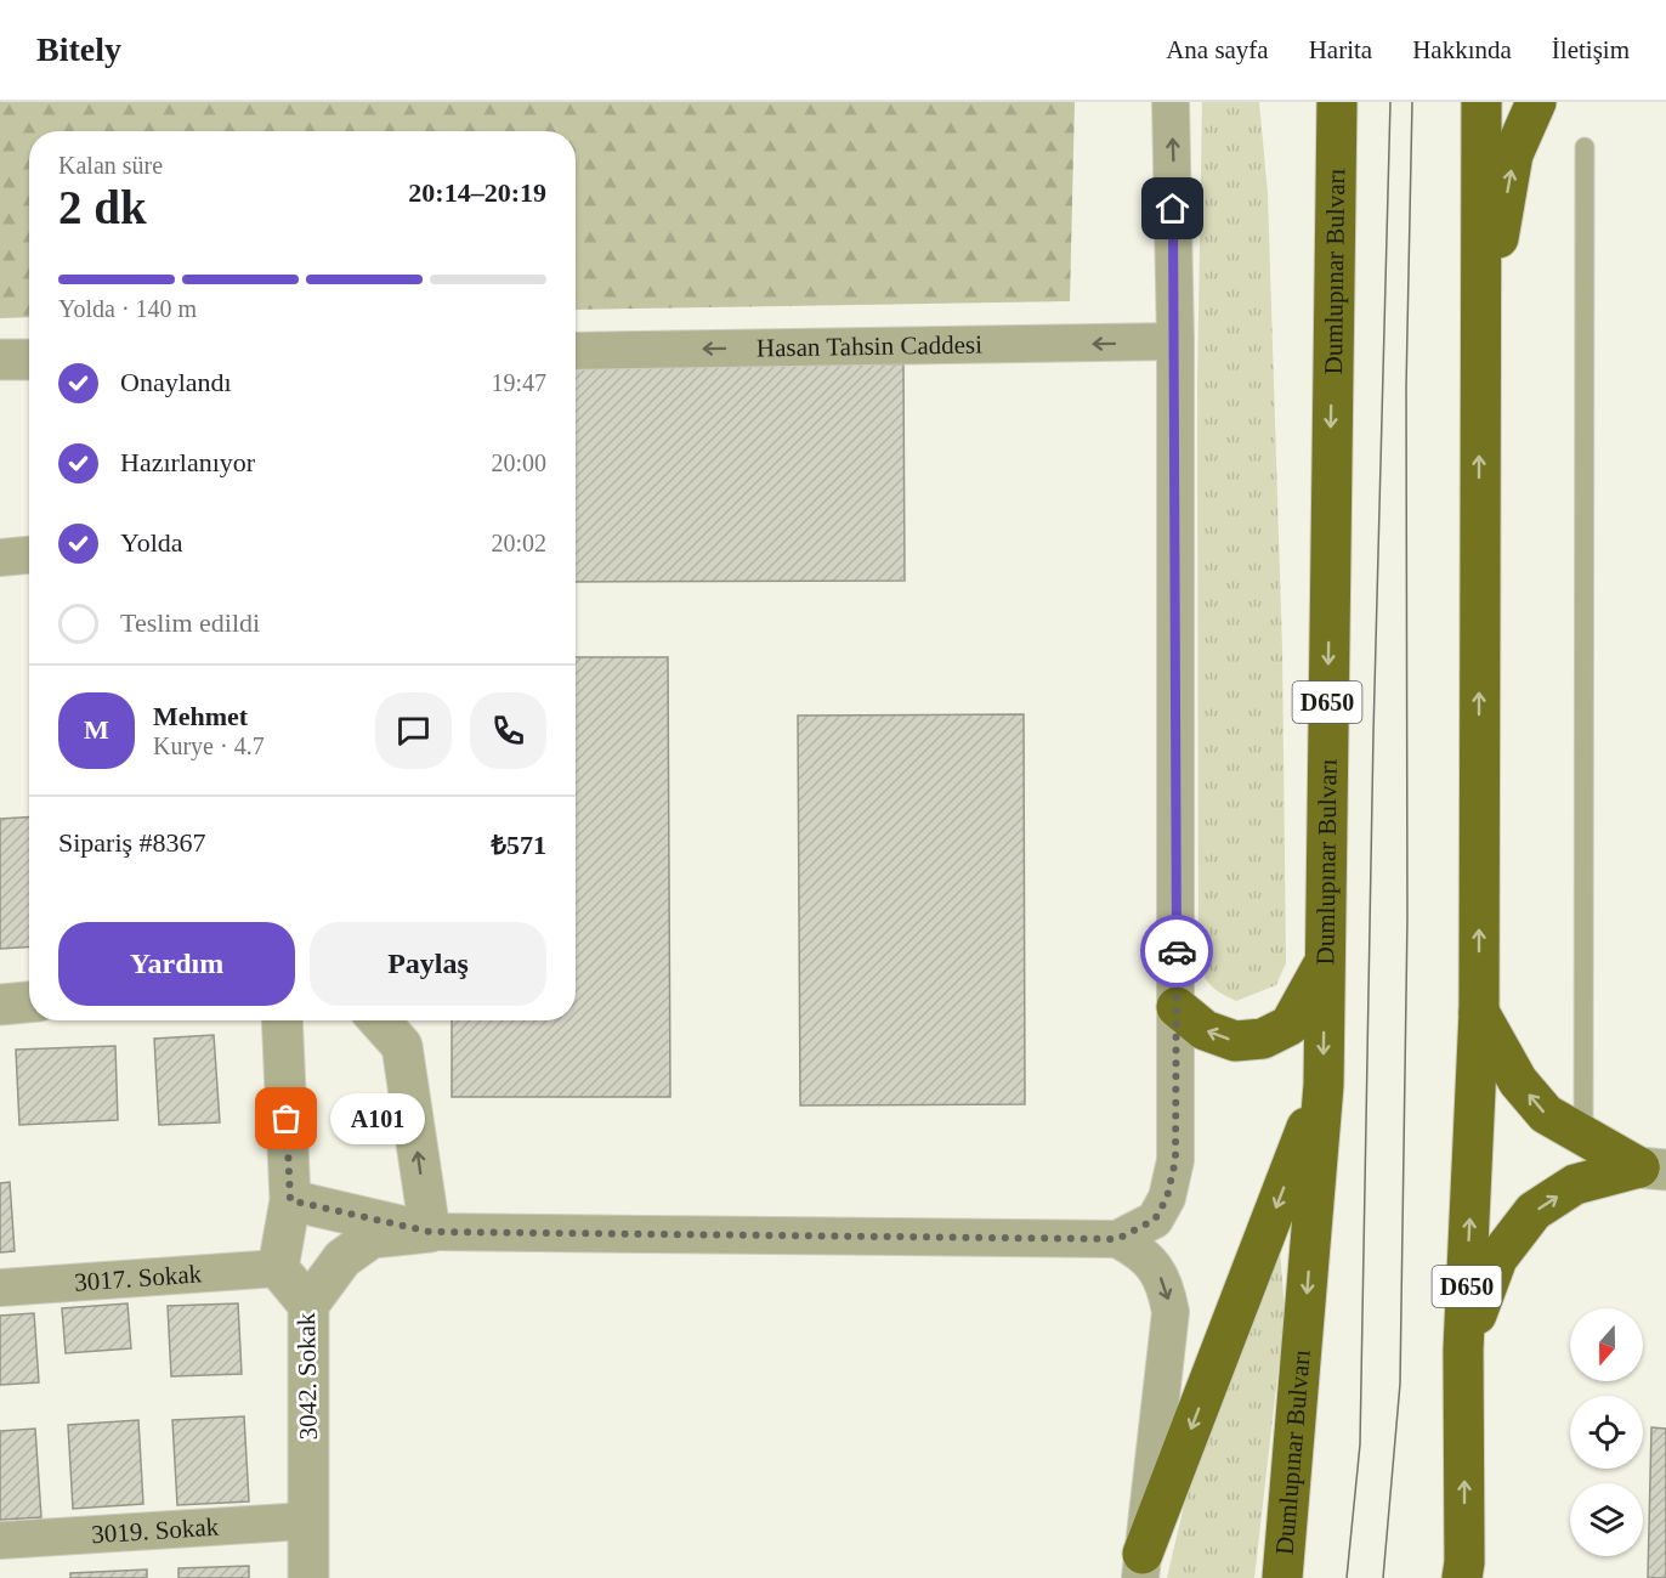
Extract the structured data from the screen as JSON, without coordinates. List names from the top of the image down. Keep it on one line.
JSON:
{"streets":{"highway":["Dumlupınar Bulvarı","D650"],"street":["Hasan Tahsin Caddesi","3017. Sokak","3042. Sokak","3019. Sokak"]},"crossings":[["3017. Sokak","3042. Sokak"],["3042. Sokak","3019. Sokak"]],"one_way":["Hasan Tahsin Caddesi"],"places":["A101"],"north":"bottom","page":{"header":"Bitely","nav":["Ana sayfa","Harita","Hakkında","İletişim"],"heading":["2 dk","Kalan süre","20:14–20:19"],"panel":["Mehmet","Kurye · 4.7","Sipariş #8367","₺571"],"bar":"Yolda · 140 m","list":[["Onaylandı","19:47"],["Hazırlanıyor","20:00"],["Yolda","20:02"],"Teslim edildi"],"round":"M","buttons":["Yardım","Paylaş"],"bubble":"A101"}}
